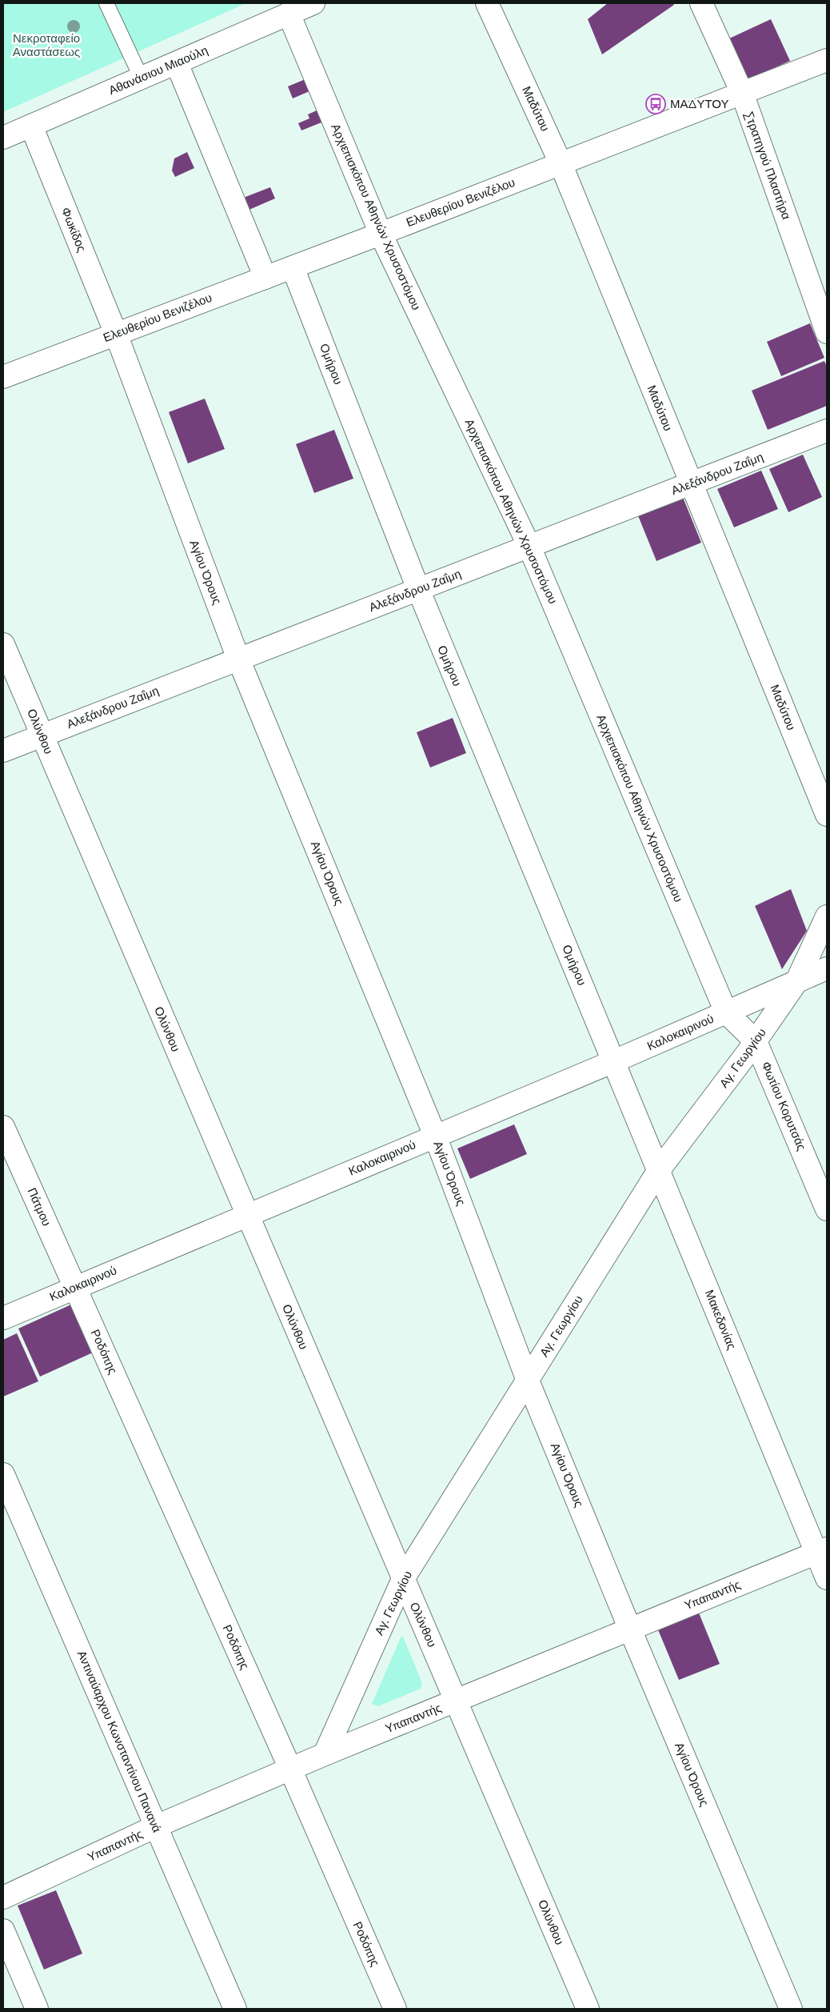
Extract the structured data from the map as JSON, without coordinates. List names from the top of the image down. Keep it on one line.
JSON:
{"streets":{"street":["Αθανάσιου Μιαούλη","Μαδύτου","Στρατηγού Πλαστήρα","Ελευθερίου Βενιζέλου","Αρχιεπισκόπου Αθηνών Χρυσοστόμου","Φωκίδος","Ομήρου","Αλεξάνδρου Ζαΐμη","Αγίου Όρους","Ολύνθου","Καλοκαιρινού","Αγ. Γεωργίου","Φωτίου Κορυτσάς","Πάτμου","Μακεδονίας","Ροδόπης","Υπαπαντής","Αντιναύαρχου Κωνσταντίνου Πανανά"]},"crossings":[["Αθανάσιου Μιαούλη","Αρχιεπισκόπου Αθηνών Χρυσοστόμου"],["Αθανάσιου Μιαούλη","Φωκίδος"],["Μαδύτου","Ελευθερίου Βενιζέλου"],["Μαδύτου","Αλεξάνδρου Ζαΐμη"],["Στρατηγού Πλαστήρα","Ελευθερίου Βενιζέλου"],["Ελευθερίου Βενιζέλου","Αρχιεπισκόπου Αθηνών Χρυσοστόμου"],["Ελευθερίου Βενιζέλου","Φωκίδος"],["Ελευθερίου Βενιζέλου","Ομήρου"],["Ελευθερίου Βενιζέλου","Αγίου Όρους"],["Αρχιεπισκόπου Αθηνών Χρυσοστόμου","Αλεξάνδρου Ζαΐμη"],["Αρχιεπισκόπου Αθηνών Χρυσοστόμου","Καλοκαιρινού"],["Αρχιεπισκόπου Αθηνών Χρυσοστόμου","Φωτίου Κορυτσάς"],["Φωκίδος","Αγίου Όρους"],["Ομήρου","Αλεξάνδρου Ζαΐμη"],["Ομήρου","Καλοκαιρινού"],["Ομήρου","Μακεδονίας"],["Αλεξάνδρου Ζαΐμη","Αγίου Όρους"],["Αλεξάνδρου Ζαΐμη","Ολύνθου"],["Αγίου Όρους","Καλοκαιρινού"],["Αγίου Όρους","Αγ. Γεωργίου"],["Αγίου Όρους","Υπαπαντής"],["Ολύνθου","Καλοκαιρινού"],["Ολύνθου","Αγ. Γεωργίου"],["Ολύνθου","Υπαπαντής"],["Καλοκαιρινού","Αγ. Γεωργίου"],["Καλοκαιρινού","Φωτίου Κορυτσάς"],["Καλοκαιρινού","Πάτμου"],["Καλοκαιρινού","Μακεδονίας"],["Καλοκαιρινού","Ροδόπης"],["Αγ. Γεωργίου","Φωτίου Κορυτσάς"],["Αγ. Γεωργίου","Μακεδονίας"],["Αγ. Γεωργίου","Υπαπαντής"],["Πάτμου","Ροδόπης"],["Μακεδονίας","Υπαπαντής"],["Ροδόπης","Υπαπαντής"],["Υπαπαντής","Αντιναύαρχου Κωνσταντίνου Πανανά"]],"parks":["Νεκροταφείο Αναστάσεως"],"places":{"bus stop":["ΜΑΔΥΤΟΥ"]}}
